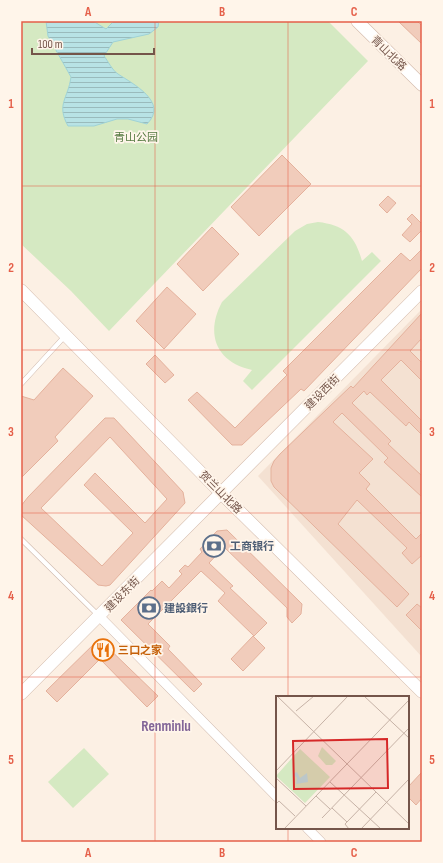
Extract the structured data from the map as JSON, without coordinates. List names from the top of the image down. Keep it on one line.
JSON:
{"streets":{"main road":["青山北路","建设西街","贺兰山北路","建设东街"]},"crossings":[["建设西街","贺兰山北路"],["建设西街","建设东街"],["贺兰山北路","建设东街"]],"districts":["Renminlu"],"parks":["青山公园"],"places":{"bank":["工商银行","建設銀行"],"restaurant":["三口之家"]},"scale_bar":"100 m","grid":{"columns":["A","B","C"],"rows":["1","2","3","4","5"]}}
